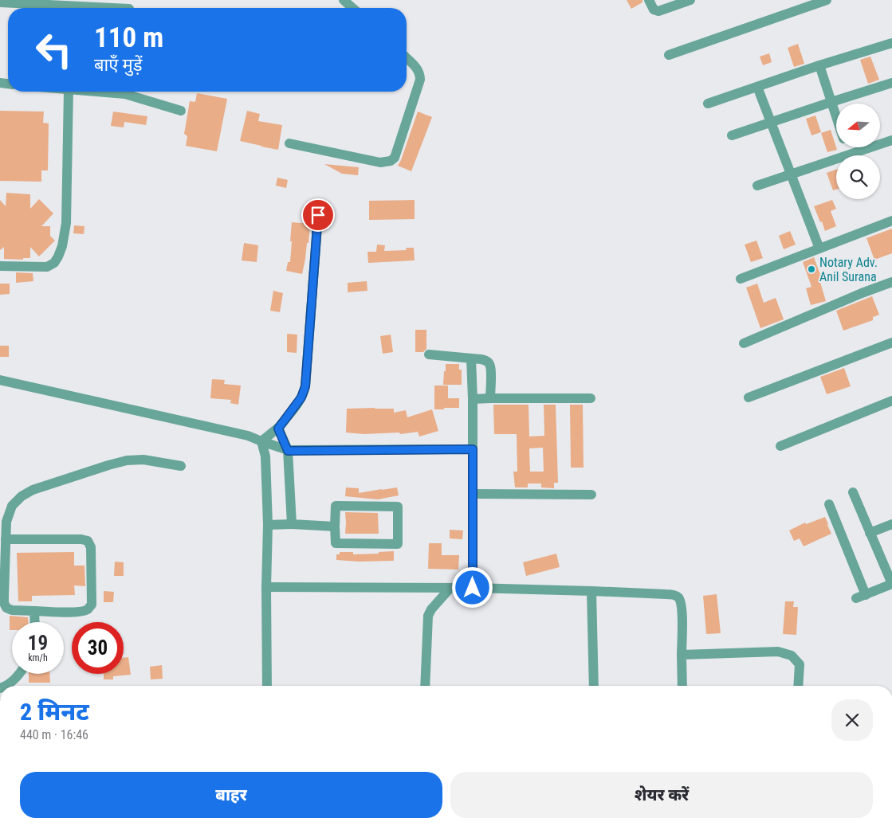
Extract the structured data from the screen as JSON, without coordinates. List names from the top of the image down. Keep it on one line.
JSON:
{"places":["Notary Adv. Anil Surana"],"north":"left","page":{"turn":["110 m","बाएँ मुड़ें"],"speed":"19 km/h","limit":"30","heading":["2 मिनट","440 m · 16:46"],"buttons":["बाहर","शेयर करें"]}}
